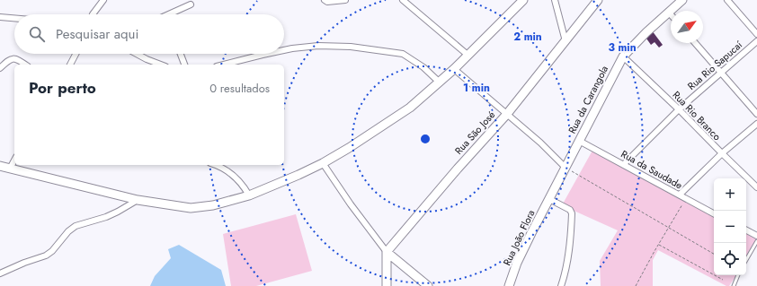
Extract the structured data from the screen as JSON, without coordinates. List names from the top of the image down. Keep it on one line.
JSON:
{"streets":{"main road":["Rua da Carangola","Rua São José","Rua João Flora"],"street":["Rua Rio Sapucaí","Rua Rio Branco","Rua da Saudade"]},"crossings":[["Rua Rio Sapucaí","Rua Rio Branco"],["Rua Rio Sapucaí","Rua da Saudade"],["Rua da Carangola","Rua Rio Branco"],["Rua da Carangola","Rua da Saudade"],["Rua da Carangola","Rua João Flora"]],"north":"top right","page":{"search":"Pesquisar aqui","heading":["Por perto","0 resultados"],"map_buttons":["+","−"]},"rings":["2 min","3 min","1 min"]}
